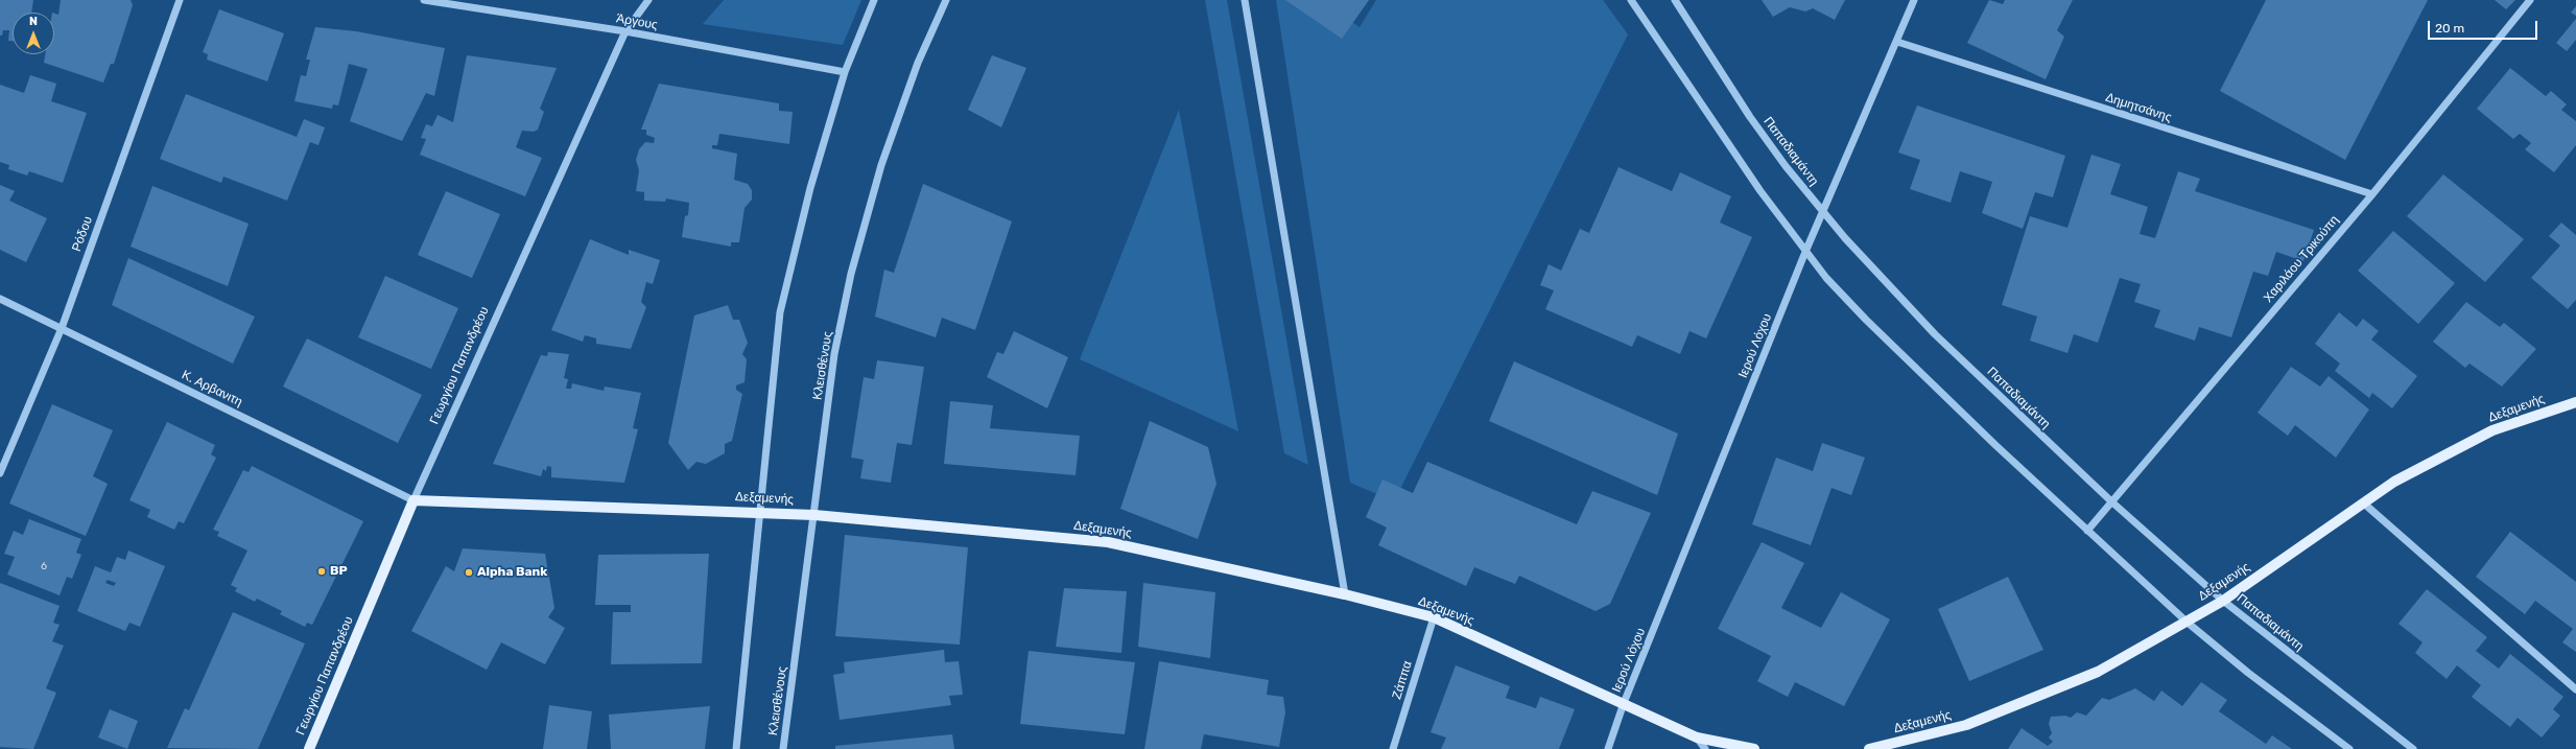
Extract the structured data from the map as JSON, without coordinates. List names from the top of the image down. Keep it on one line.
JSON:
{"streets":{"main road":["Γεωργίου Παπανδρέου","Δεξαμενής"],"street":["Άργους","Δημητσάνης","Παπαδιαμάντη","Ρόδου","Χαριλάου Τρικούπη","Ιερού Λόχου","Κλεισθένους","Κ. Αρβανιτη","Ζάππα"]},"crossings":[["Άργους","Γεωργίου Παπανδρέου"],["Δημητσάνης","Χαριλάου Τρικούπη"],["Δημητσάνης","Ιερού Λόχου"],["Παπαδιαμάντη","Χαριλάου Τρικούπη"],["Παπαδιαμάντη","Ιερού Λόχου"],["Παπαδιαμάντη","Δεξαμενής"],["Ρόδου","Κ. Αρβανιτη"],["Ιερού Λόχου","Δεξαμενής"],["Γεωργίου Παπανδρέου","Κ. Αρβανιτη"],["Γεωργίου Παπανδρέου","Δεξαμενής"],["Κλεισθένους","Δεξαμενής"],["Κ. Αρβανιτη","Δεξαμενής"],["Δεξαμενής","Ζάππα"]],"places":["BP","Alpha Bank"],"house_numbers":["6"],"scale_bar":"20 m","north":"top"}
